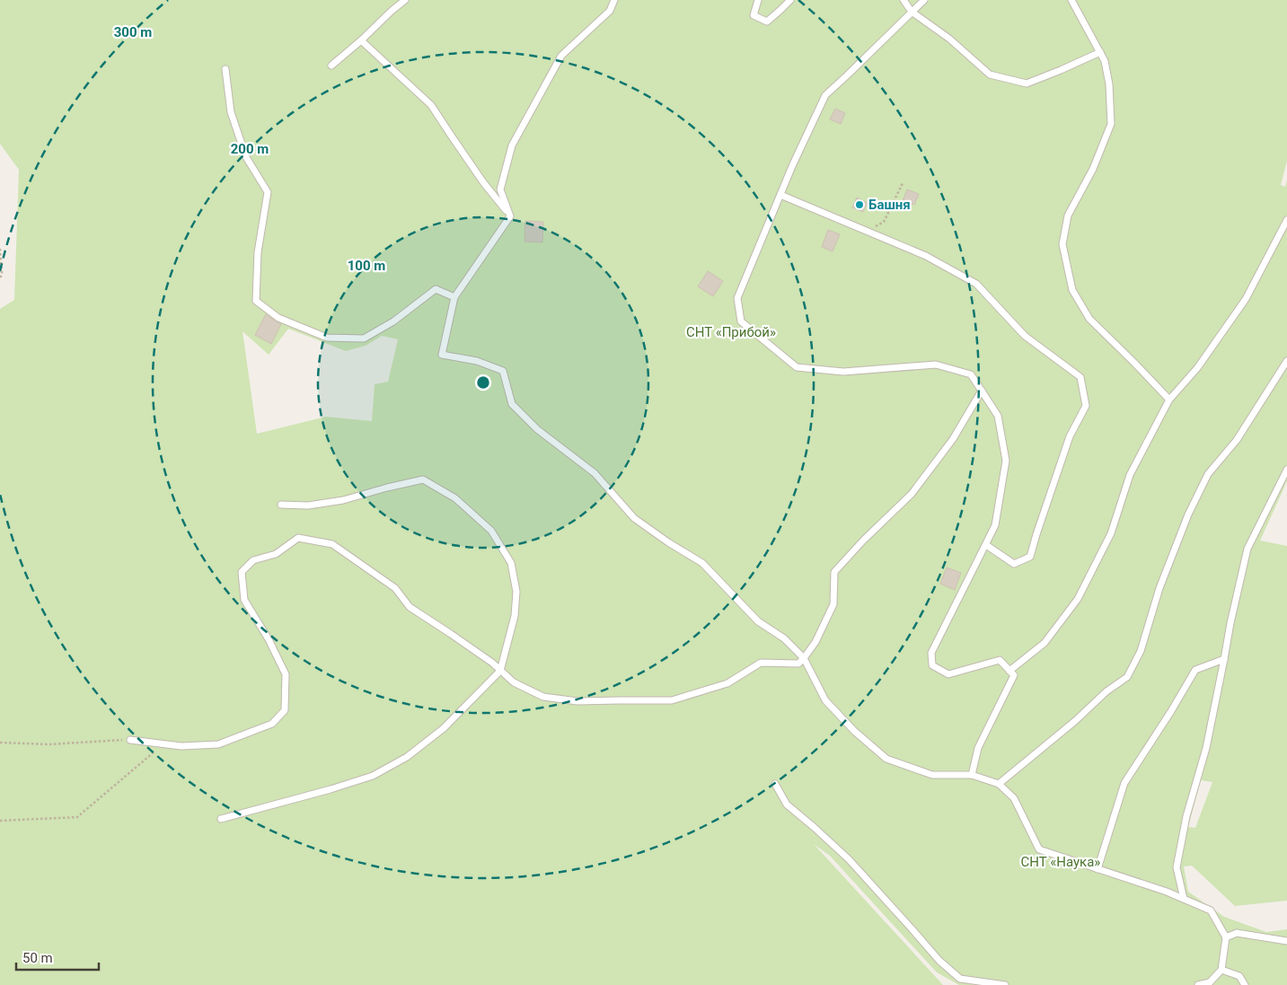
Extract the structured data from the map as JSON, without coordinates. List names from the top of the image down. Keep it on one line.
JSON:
{"parks":["СНТ «Прибой»","СНТ «Наука»"],"places":["Башня"],"scale_bar":"50 m","rings":["300 m","200 m","100 m"]}
